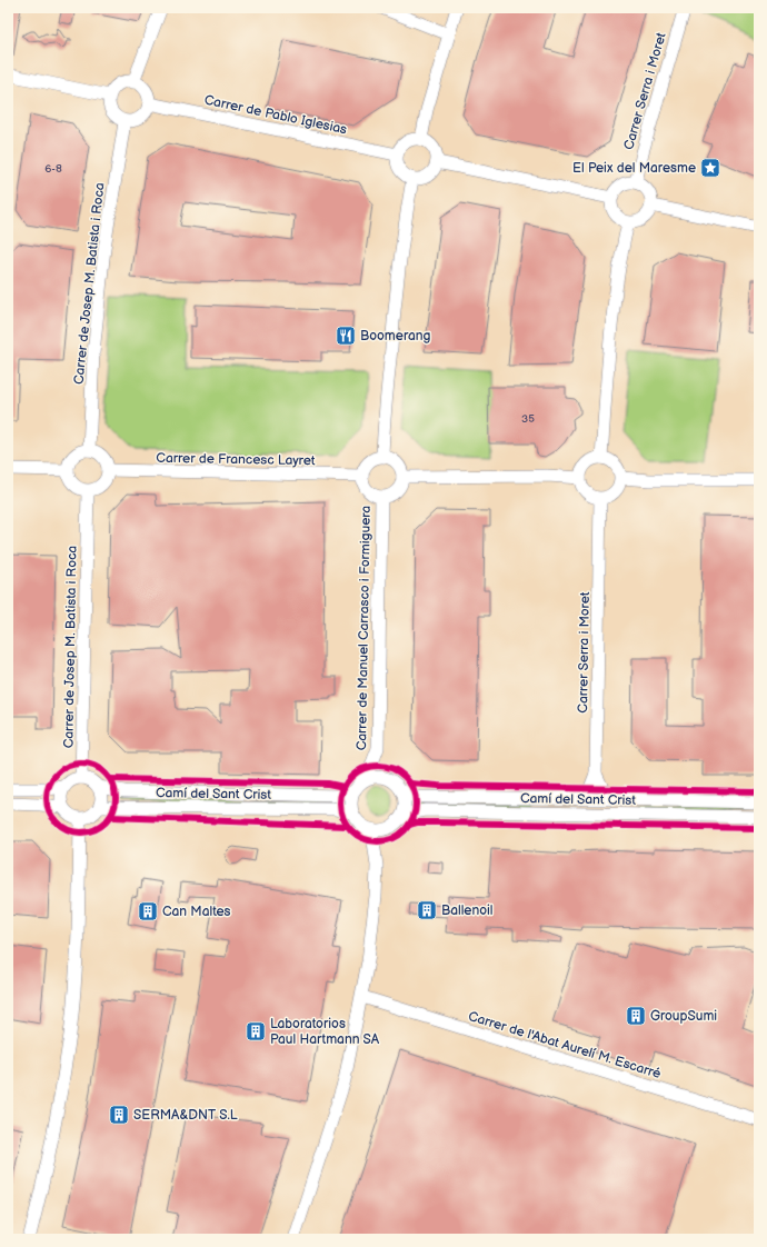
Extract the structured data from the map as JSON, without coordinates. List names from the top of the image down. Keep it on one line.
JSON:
{"streets":{"street":["Carrer Serra i Moret","Carrer de Pablo Iglesias","Carrer de Josep M. Batista i Roca","Carrer de Francesc Layret","Carrer de Manuel Carrasco i Formiguera","Camí del Sant Crist","Carrer de l'Abat Aurelí M. Escarré"]},"crossings":[["Carrer de Pablo Iglesias","Carrer de Josep M. Batista i Roca"],["Carrer de Josep M. Batista i Roca","Carrer de Francesc Layret"],["Carrer de Josep M. Batista i Roca","Camí del Sant Crist"],["Carrer de Francesc Layret","Carrer de Manuel Carrasco i Formiguera"],["Carrer de Manuel Carrasco i Formiguera","Camí del Sant Crist"]],"places":{"place":["El Peix del Maresme"],"restaurant":["Boomerang"],"building":["Ballenoil","Can Maltes","GroupSumi","Laboratorios Paul Hartmann SA","SERMA&DNT S.L"]},"house_numbers":["6-8","35"]}
